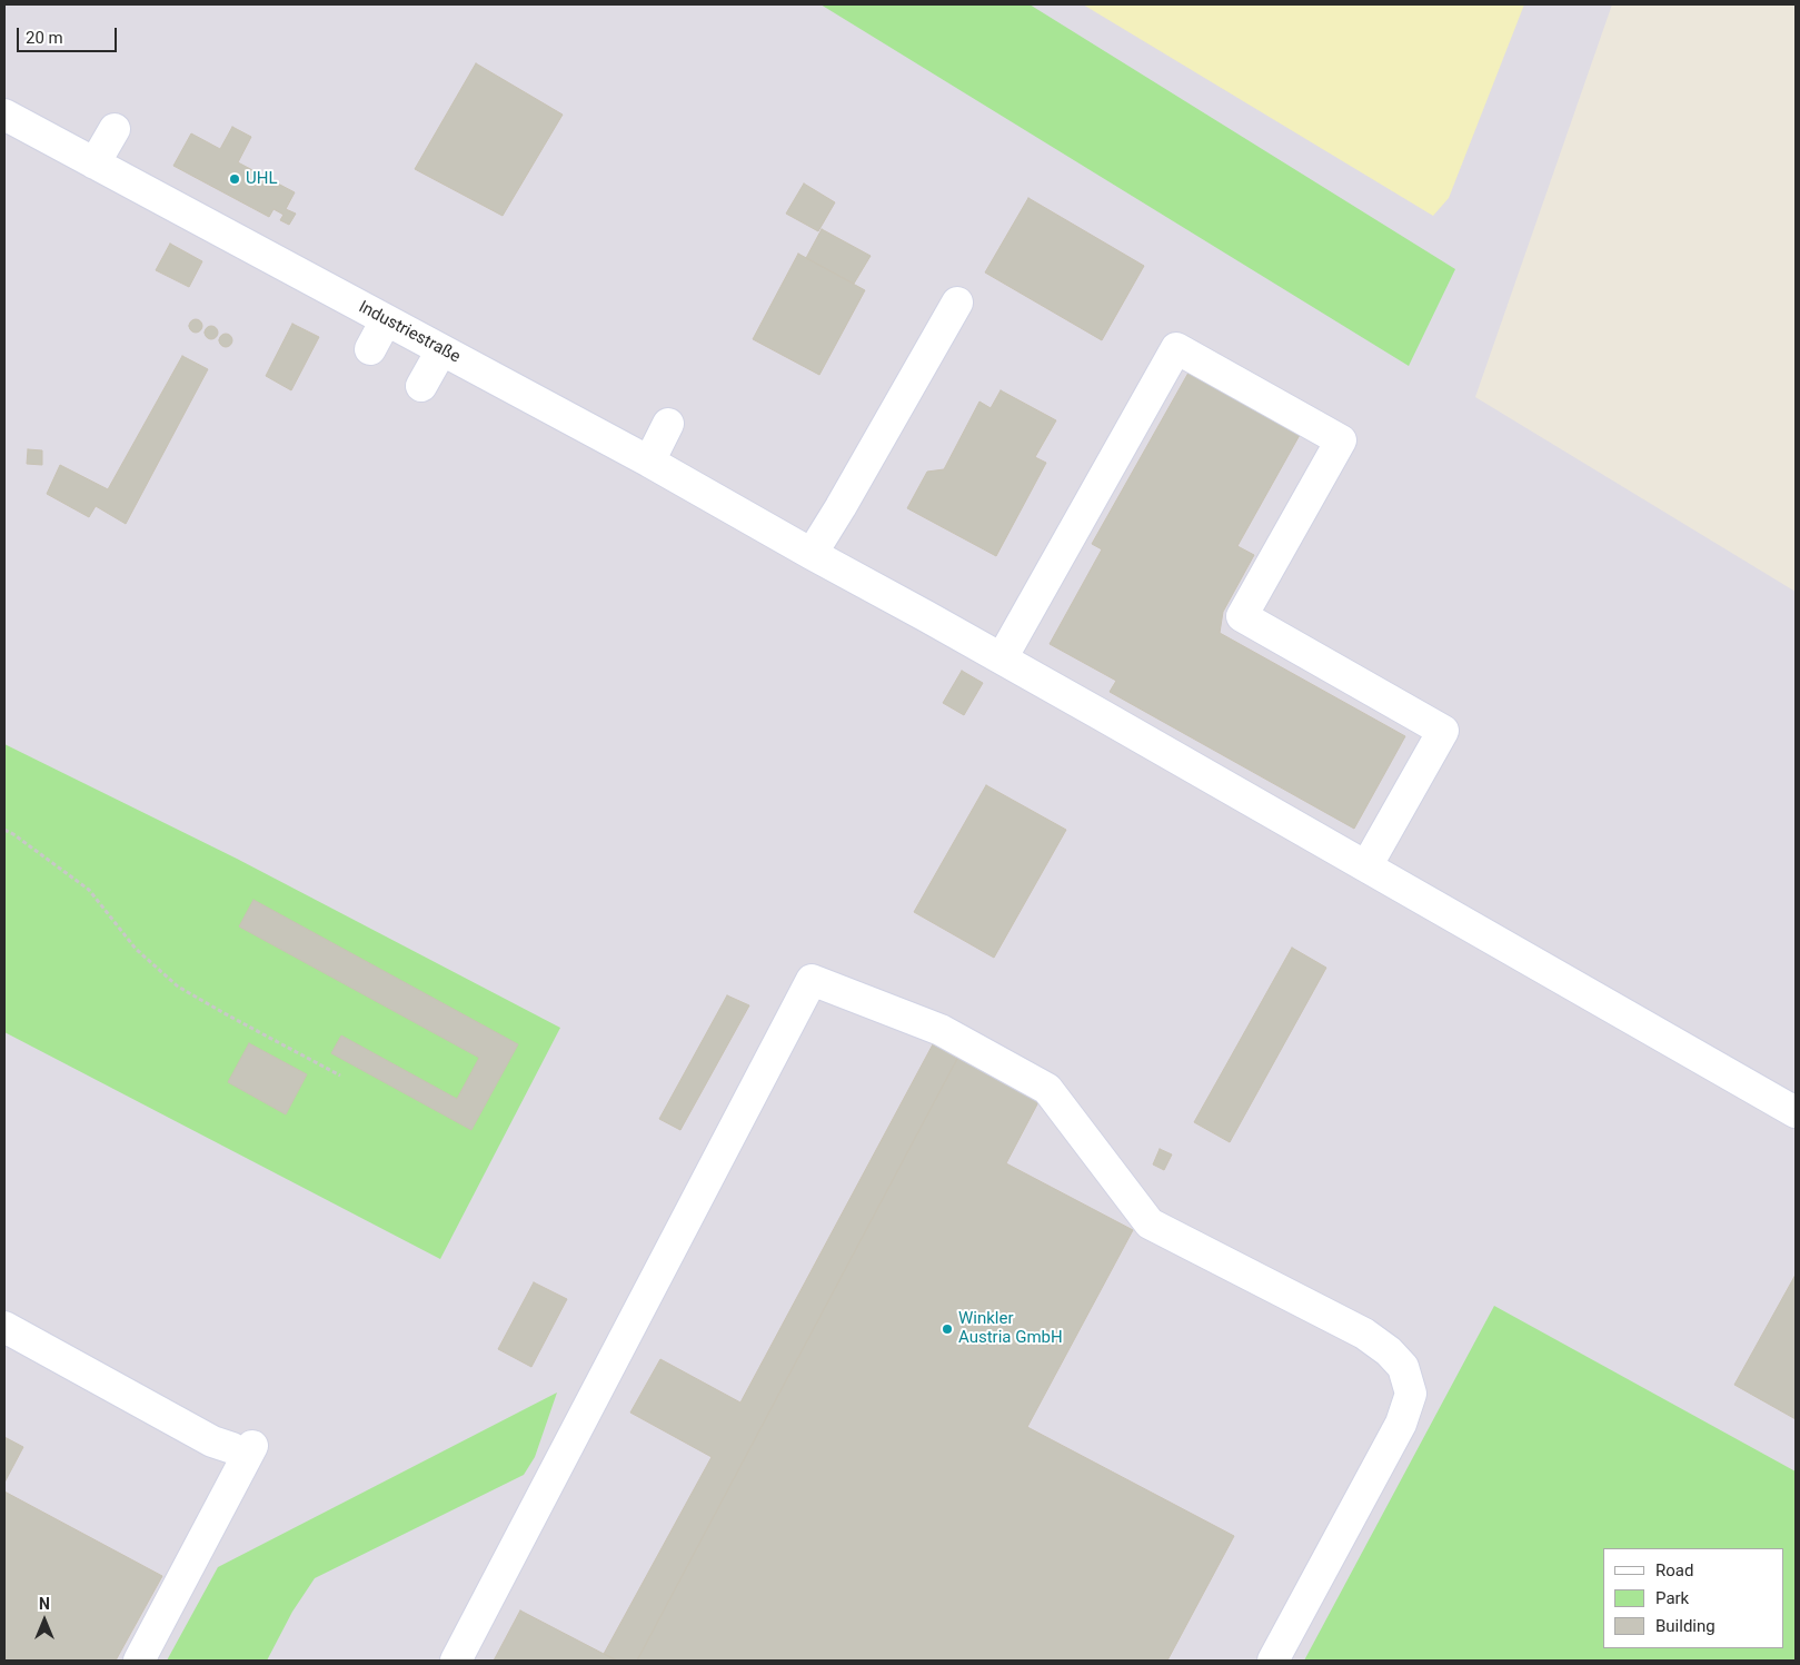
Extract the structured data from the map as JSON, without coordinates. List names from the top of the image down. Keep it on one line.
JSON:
{"streets":{"street":["Industriestraße"]},"places":["UHL","Winkler Austria GmbH"],"legend":["Road","Park","Building"],"scale_bar":"20 m","north":"top"}
